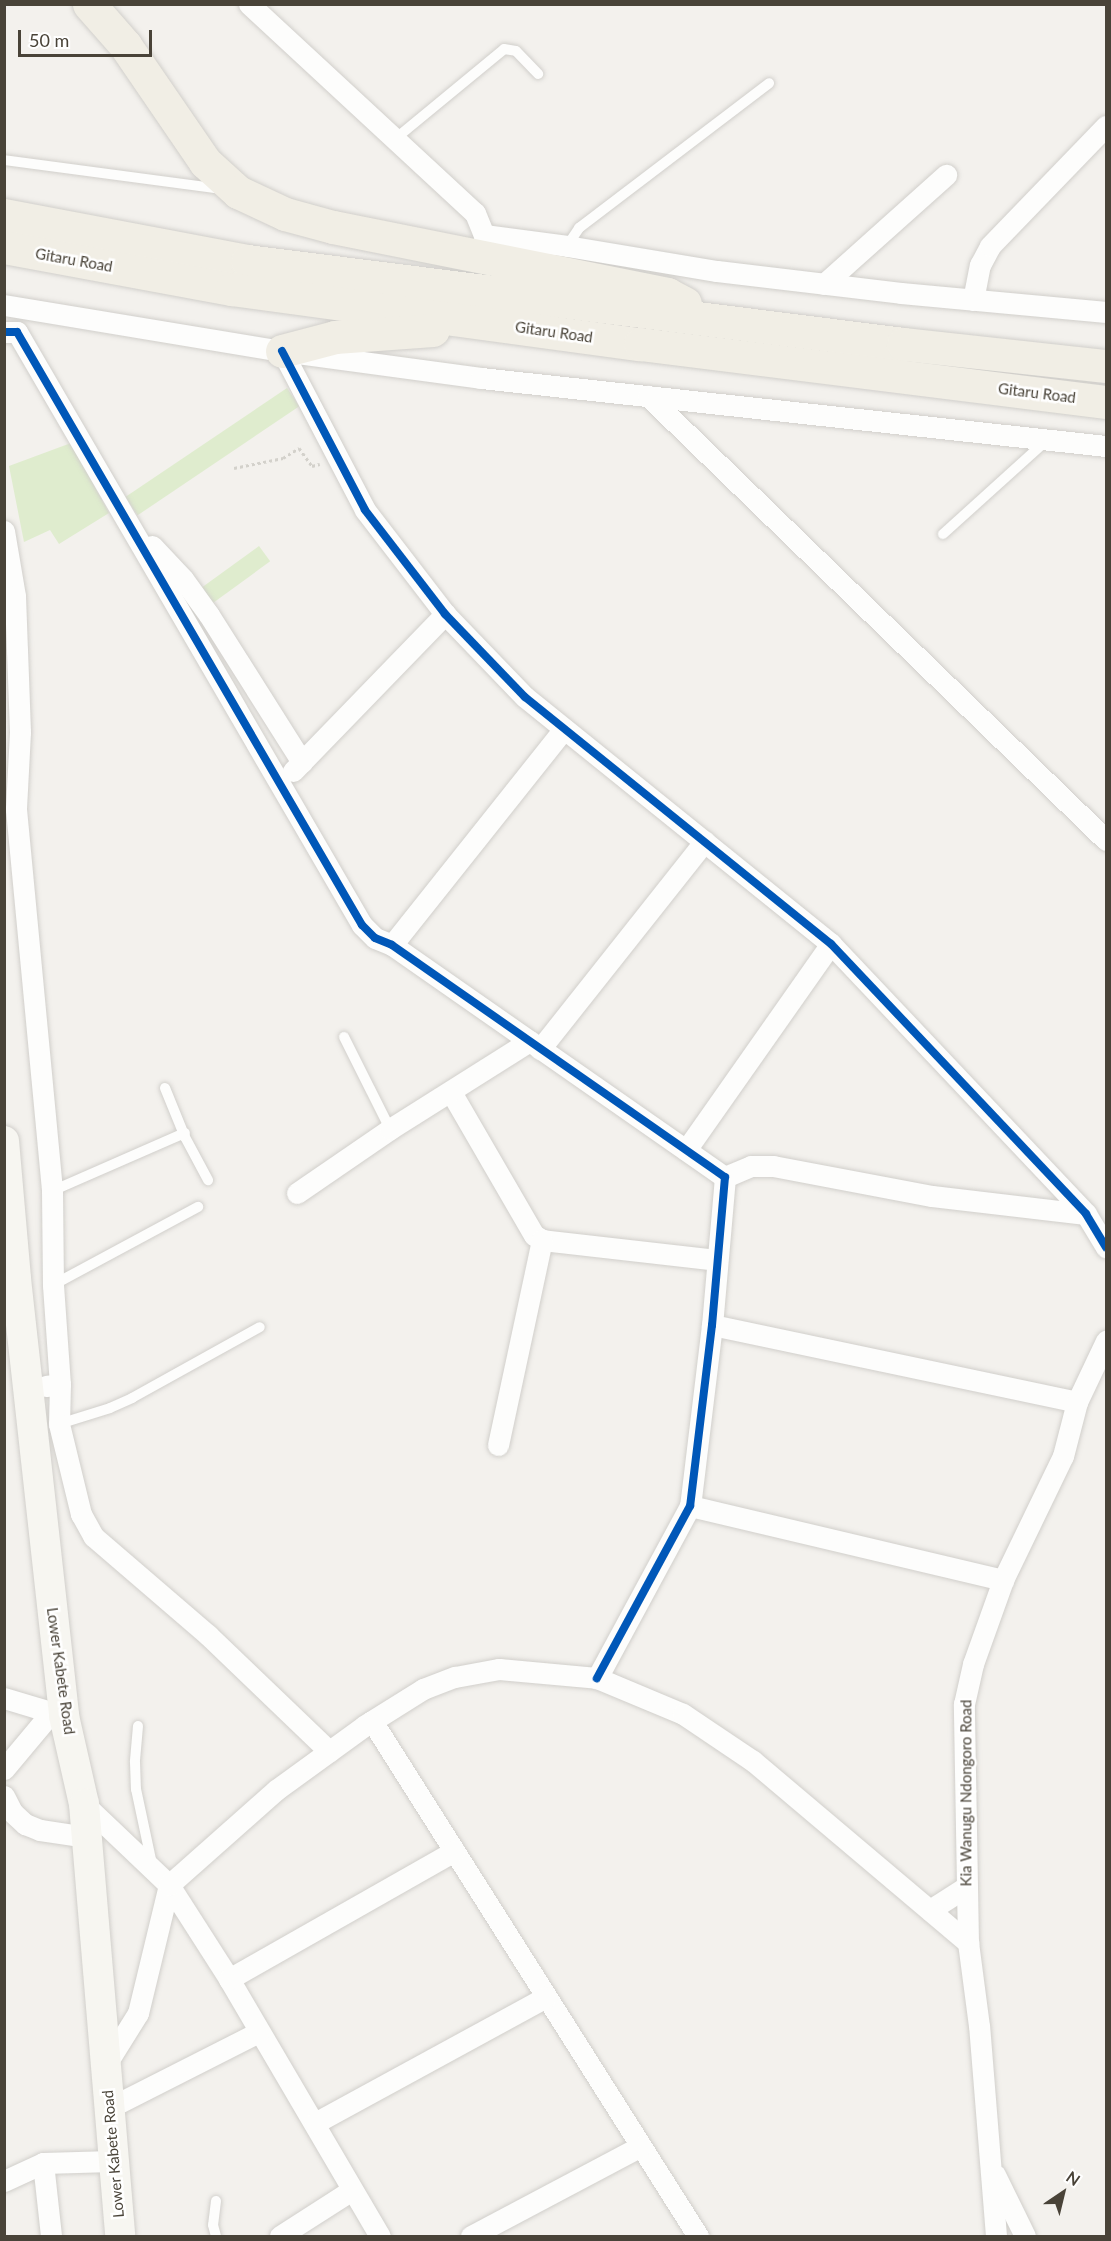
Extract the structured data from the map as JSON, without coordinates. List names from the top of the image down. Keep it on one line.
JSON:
{"streets":{"main road":["Gitaru Road","Lower Kabete Road"],"street":["Kia Wanugu Ndongoro Road"]},"scale_bar":"50 m","north":"top right"}
